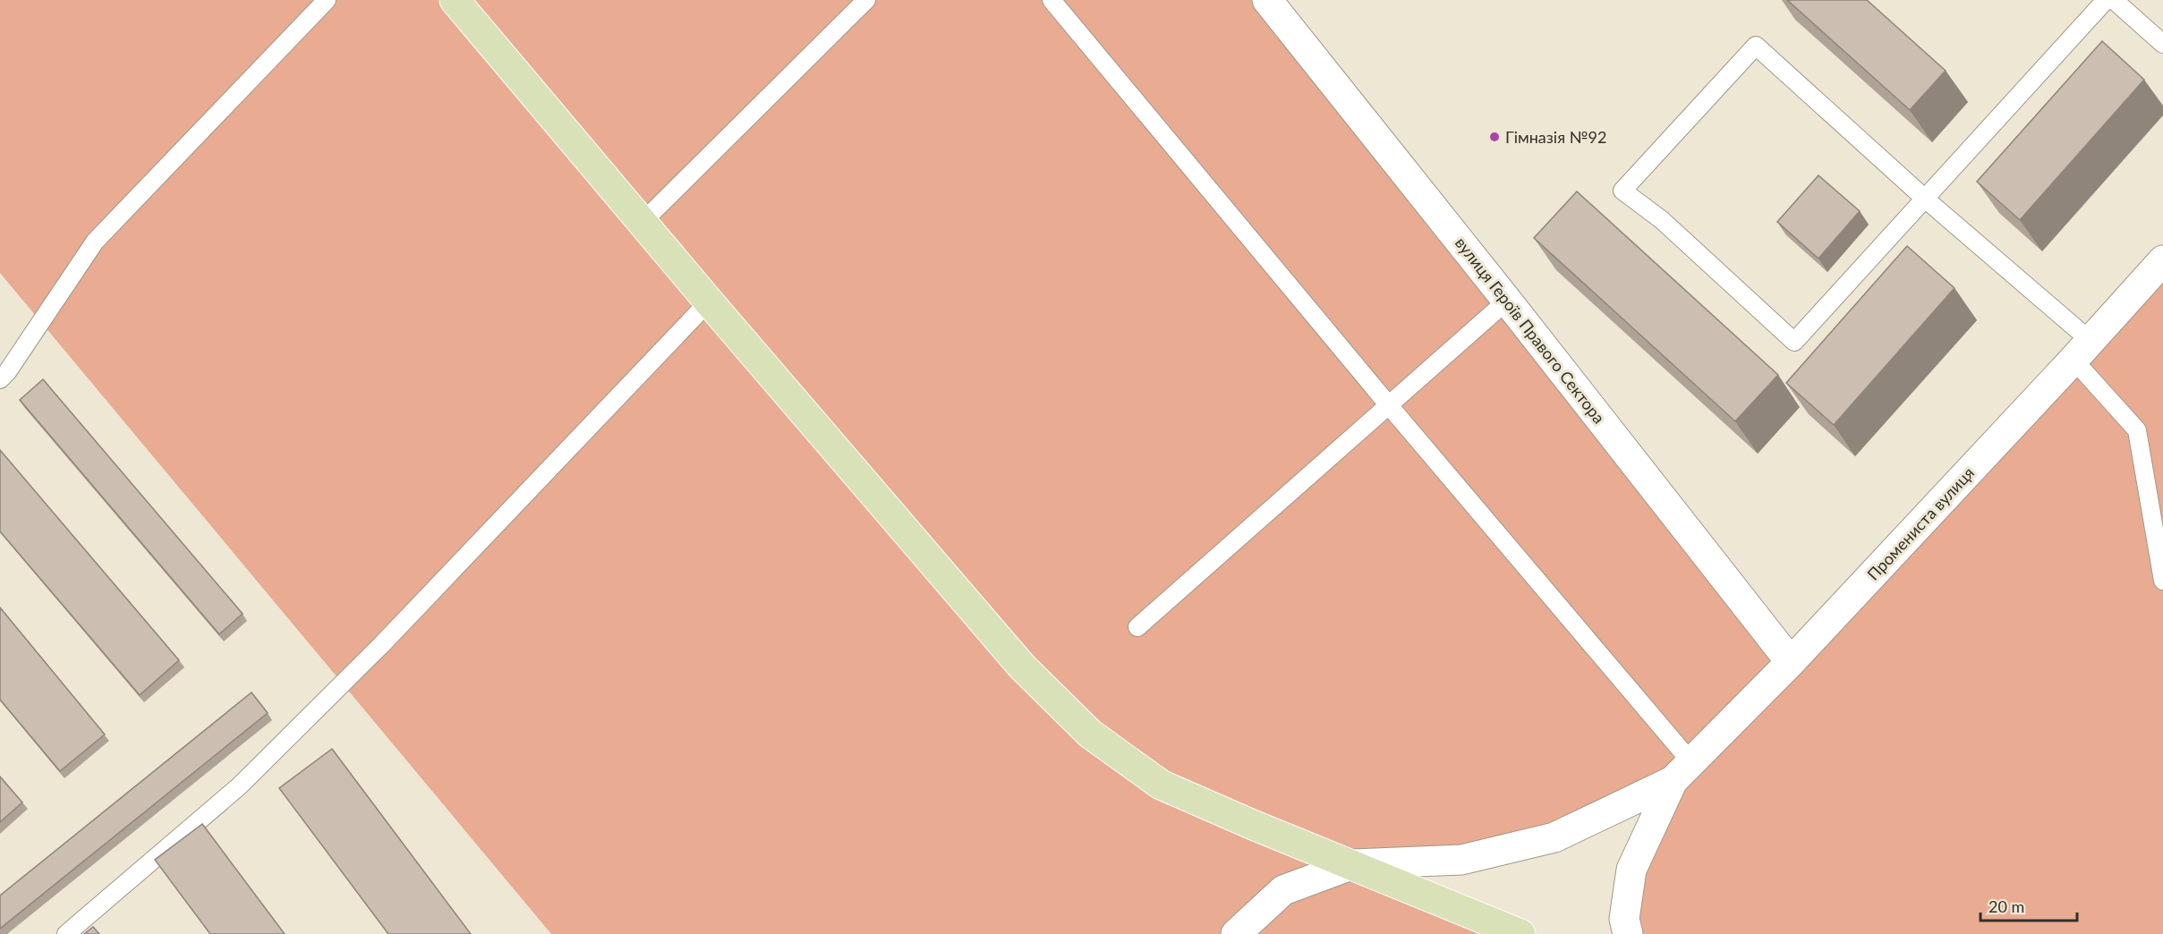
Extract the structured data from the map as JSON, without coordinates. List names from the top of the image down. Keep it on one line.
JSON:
{"streets":{"street":["вулиця Героїв Правого Сектора","Промениста вулиця"]},"crossings":[["вулиця Героїв Правого Сектора","Промениста вулиця"]],"places":["Гімназія №92"],"scale_bar":"20 m"}
